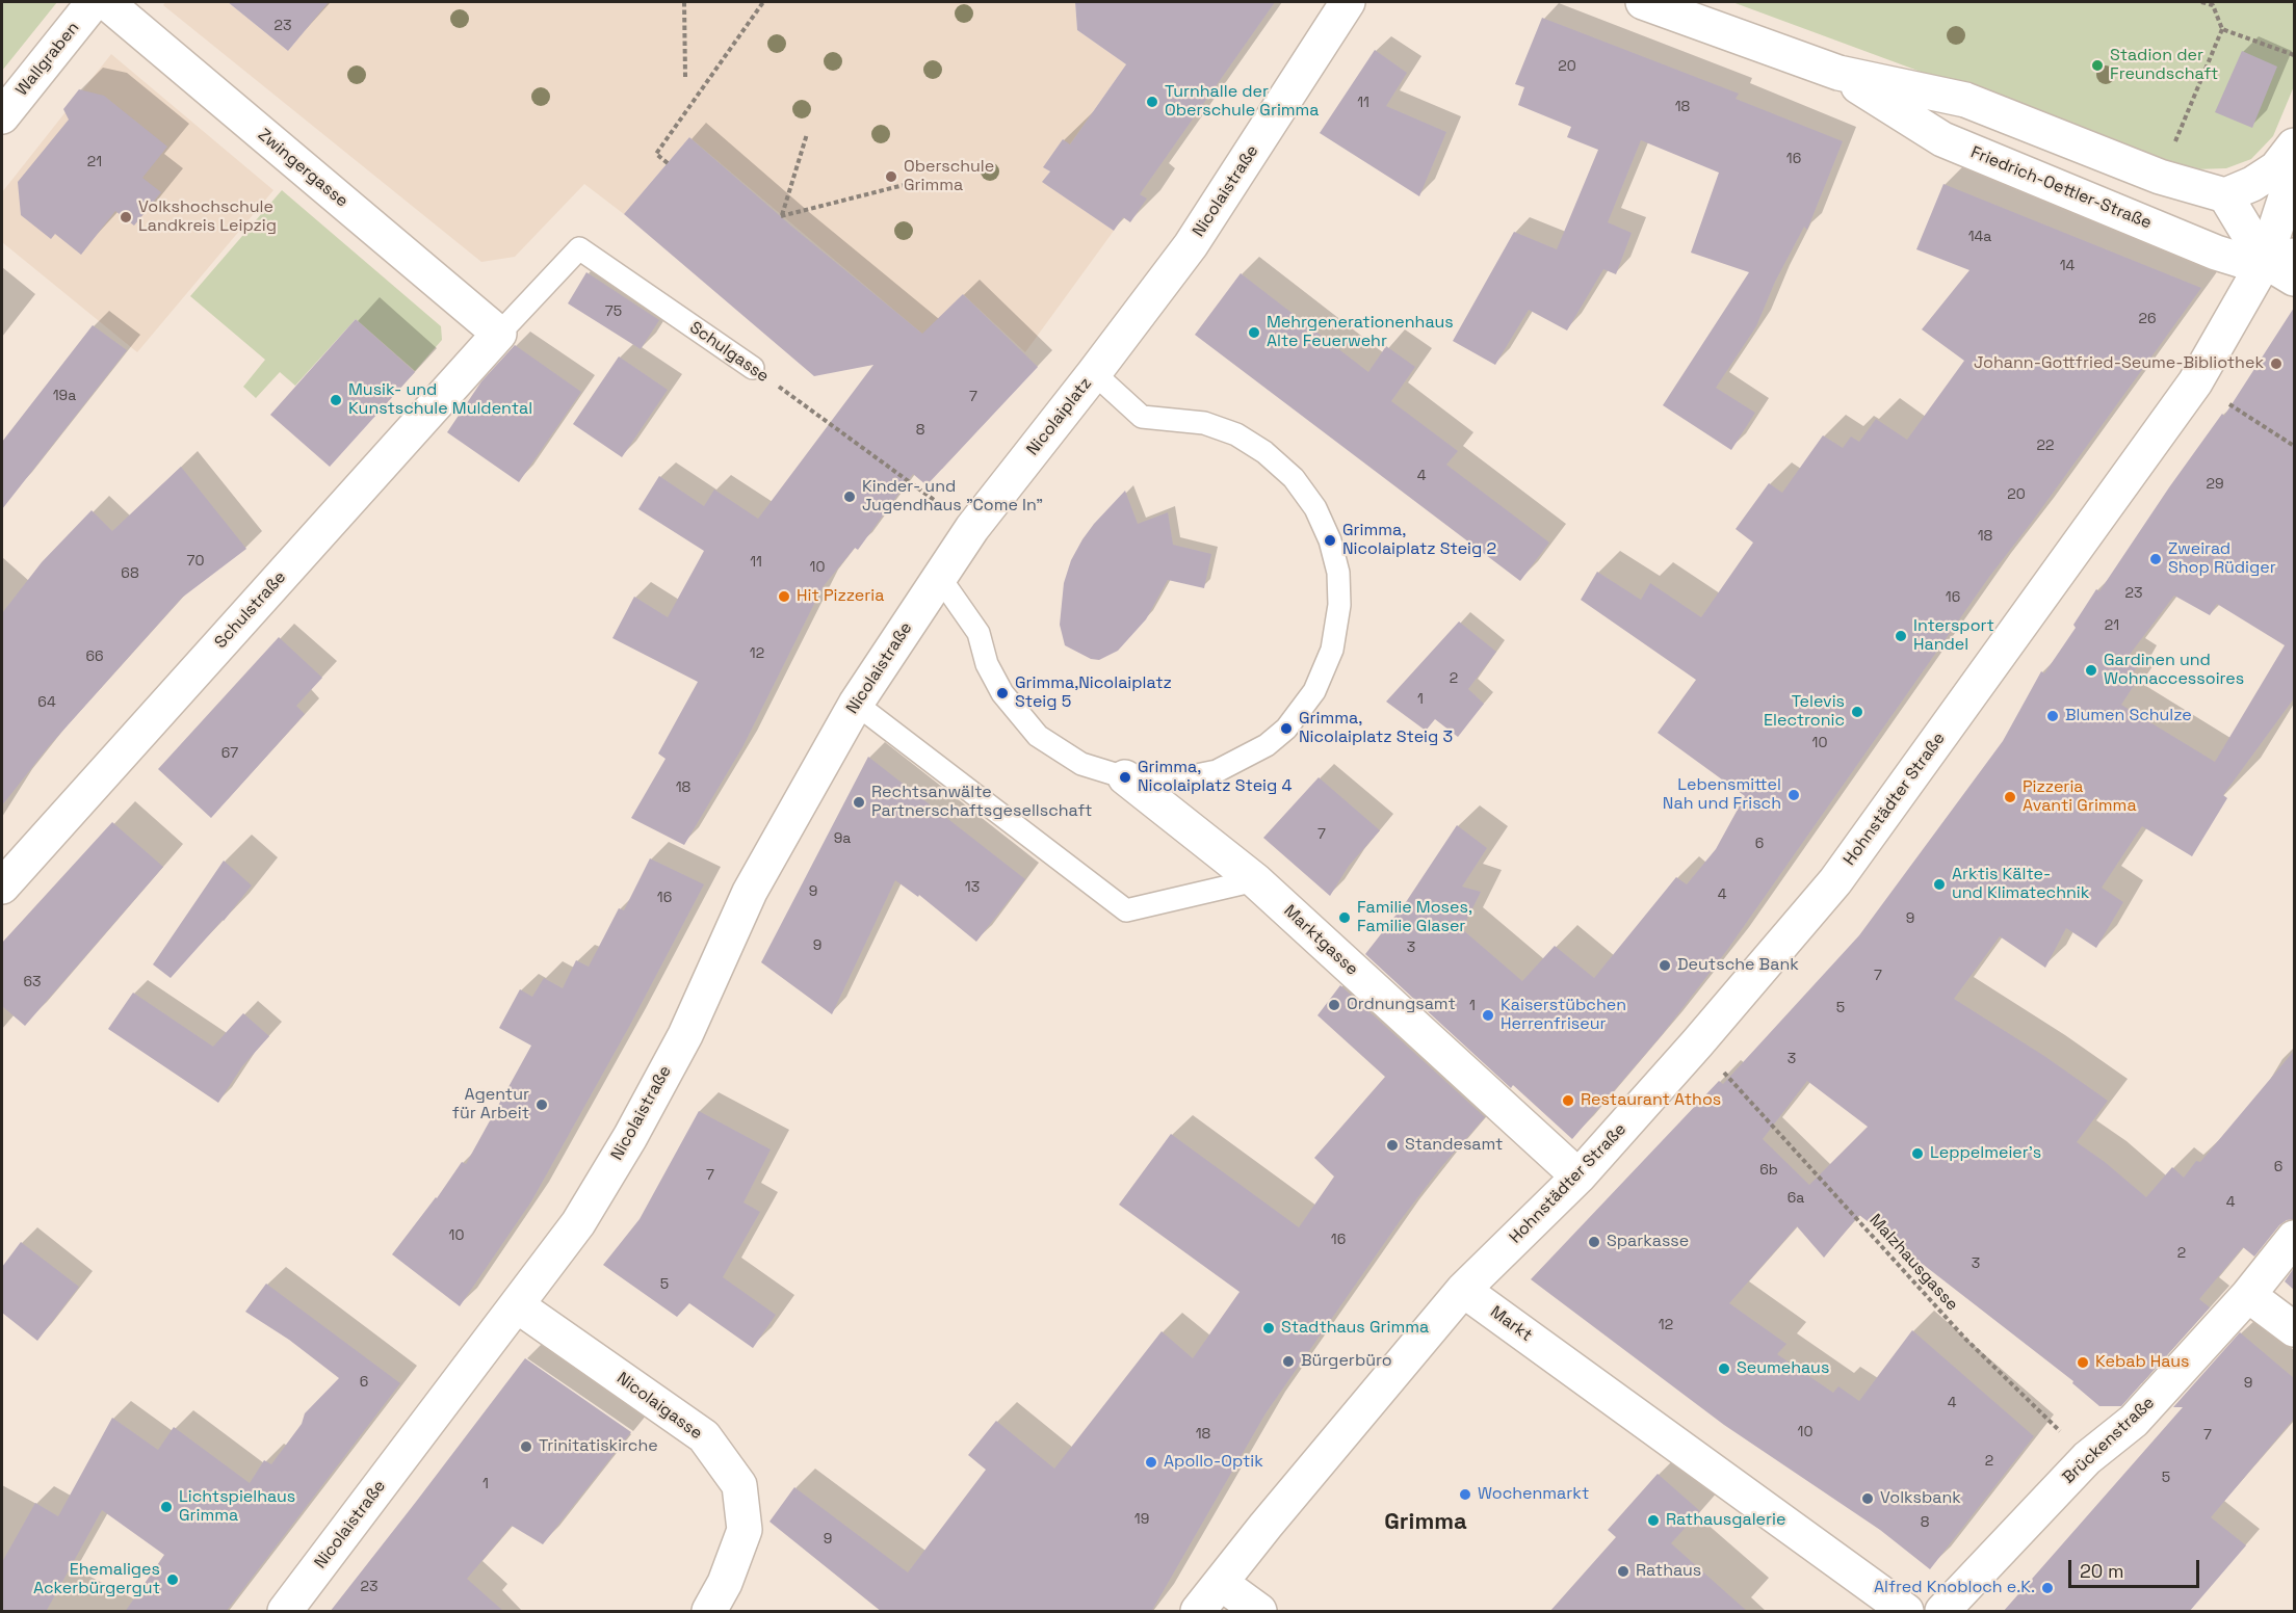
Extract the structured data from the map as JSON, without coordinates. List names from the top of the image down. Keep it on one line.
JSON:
{"streets":{"street":["Wallgraben","Zwingergasse","Friedrich-Oettler-Straße","Nicolaistraße","Nicolaiplatz","Schulstraße","Hohnstädter Straße","Marktgasse","Markt","Nicolaigasse","Brückenstraße"],"lane":["Schulgasse"],"path":["Malzhausgasse"]},"crossings":[["Zwingergasse","Schulgasse"],["Zwingergasse","Schulstraße"],["Friedrich-Oettler-Straße","Hohnstädter Straße"],["Nicolaistraße","Nicolaiplatz"],["Nicolaistraße","Nicolaigasse"],["Schulgasse","Nicolaiplatz"],["Schulgasse","Schulstraße"],["Nicolaiplatz","Marktgasse"],["Hohnstädter Straße","Marktgasse"],["Hohnstädter Straße","Markt"],["Malzhausgasse","Brückenstraße"]],"districts":["Grimma"],"places":["Stadion der Freundschaft","Turnhalle der Oberschule Grimma","Oberschule Grimma","Volkshochschule Landkreis Leipzig","Mehrgenerationenhaus Alte Feuerwehr","Johann-Gottfried-Seume-Bibliothek","Musik- und Kunstschule Muldental","Kinder- und Jugendhaus \"Come In\"","Grimma, Nicolaiplatz Steig 2","Zweirad Shop Rüdiger","Hit Pizzeria","Intersport Handel","Gardinen und Wohnaccessoires","Grimma,Nicolaiplatz Steig 5","Televis Electronic","Blumen Schulze","Grimma, Nicolaiplatz Steig 3","Grimma, Nicolaiplatz Steig 4","Lebensmittel Nah und Frisch","Pizzeria Avanti Grimma","Rechtsanwälte Partnerschaftsgesellschaft","Arktis Kälte- und Klimatechnik","Familie Moses, Familie Glaser","Deutsche Bank","Ordnungsamt","Kaiserstübchen Herrenfriseur","Restaurant Athos","Agentur für Arbeit","Standesamt","Leppelmeier's","Sparkasse","Stadthaus Grimma","Bürgerbüro","Kebab Haus","Seumehaus","Trinitatiskirche","Apollo-Optik","Wochenmarkt","Volksbank","Lichtspielhaus Grimma","Rathausgalerie","Rathaus","Ehemaliges Ackerbürgergut","Alfred Knobloch e.K."],"house_numbers":["23","20","11","18","16","21","14a","14","75","26","19a","7","8","22","4","29","20","18","70","11","10","68","23","16","21","12","66","2","1","64","10","67","18","7","9a","6","13","9","4","16","9","9","3","7","63","1","5","3","6","6b","7","6a","4","10","16","2","3","5","12","6","9","4","10","18","7","2","5","1","19","8","9","23"],"scale_bar":"20 m"}
